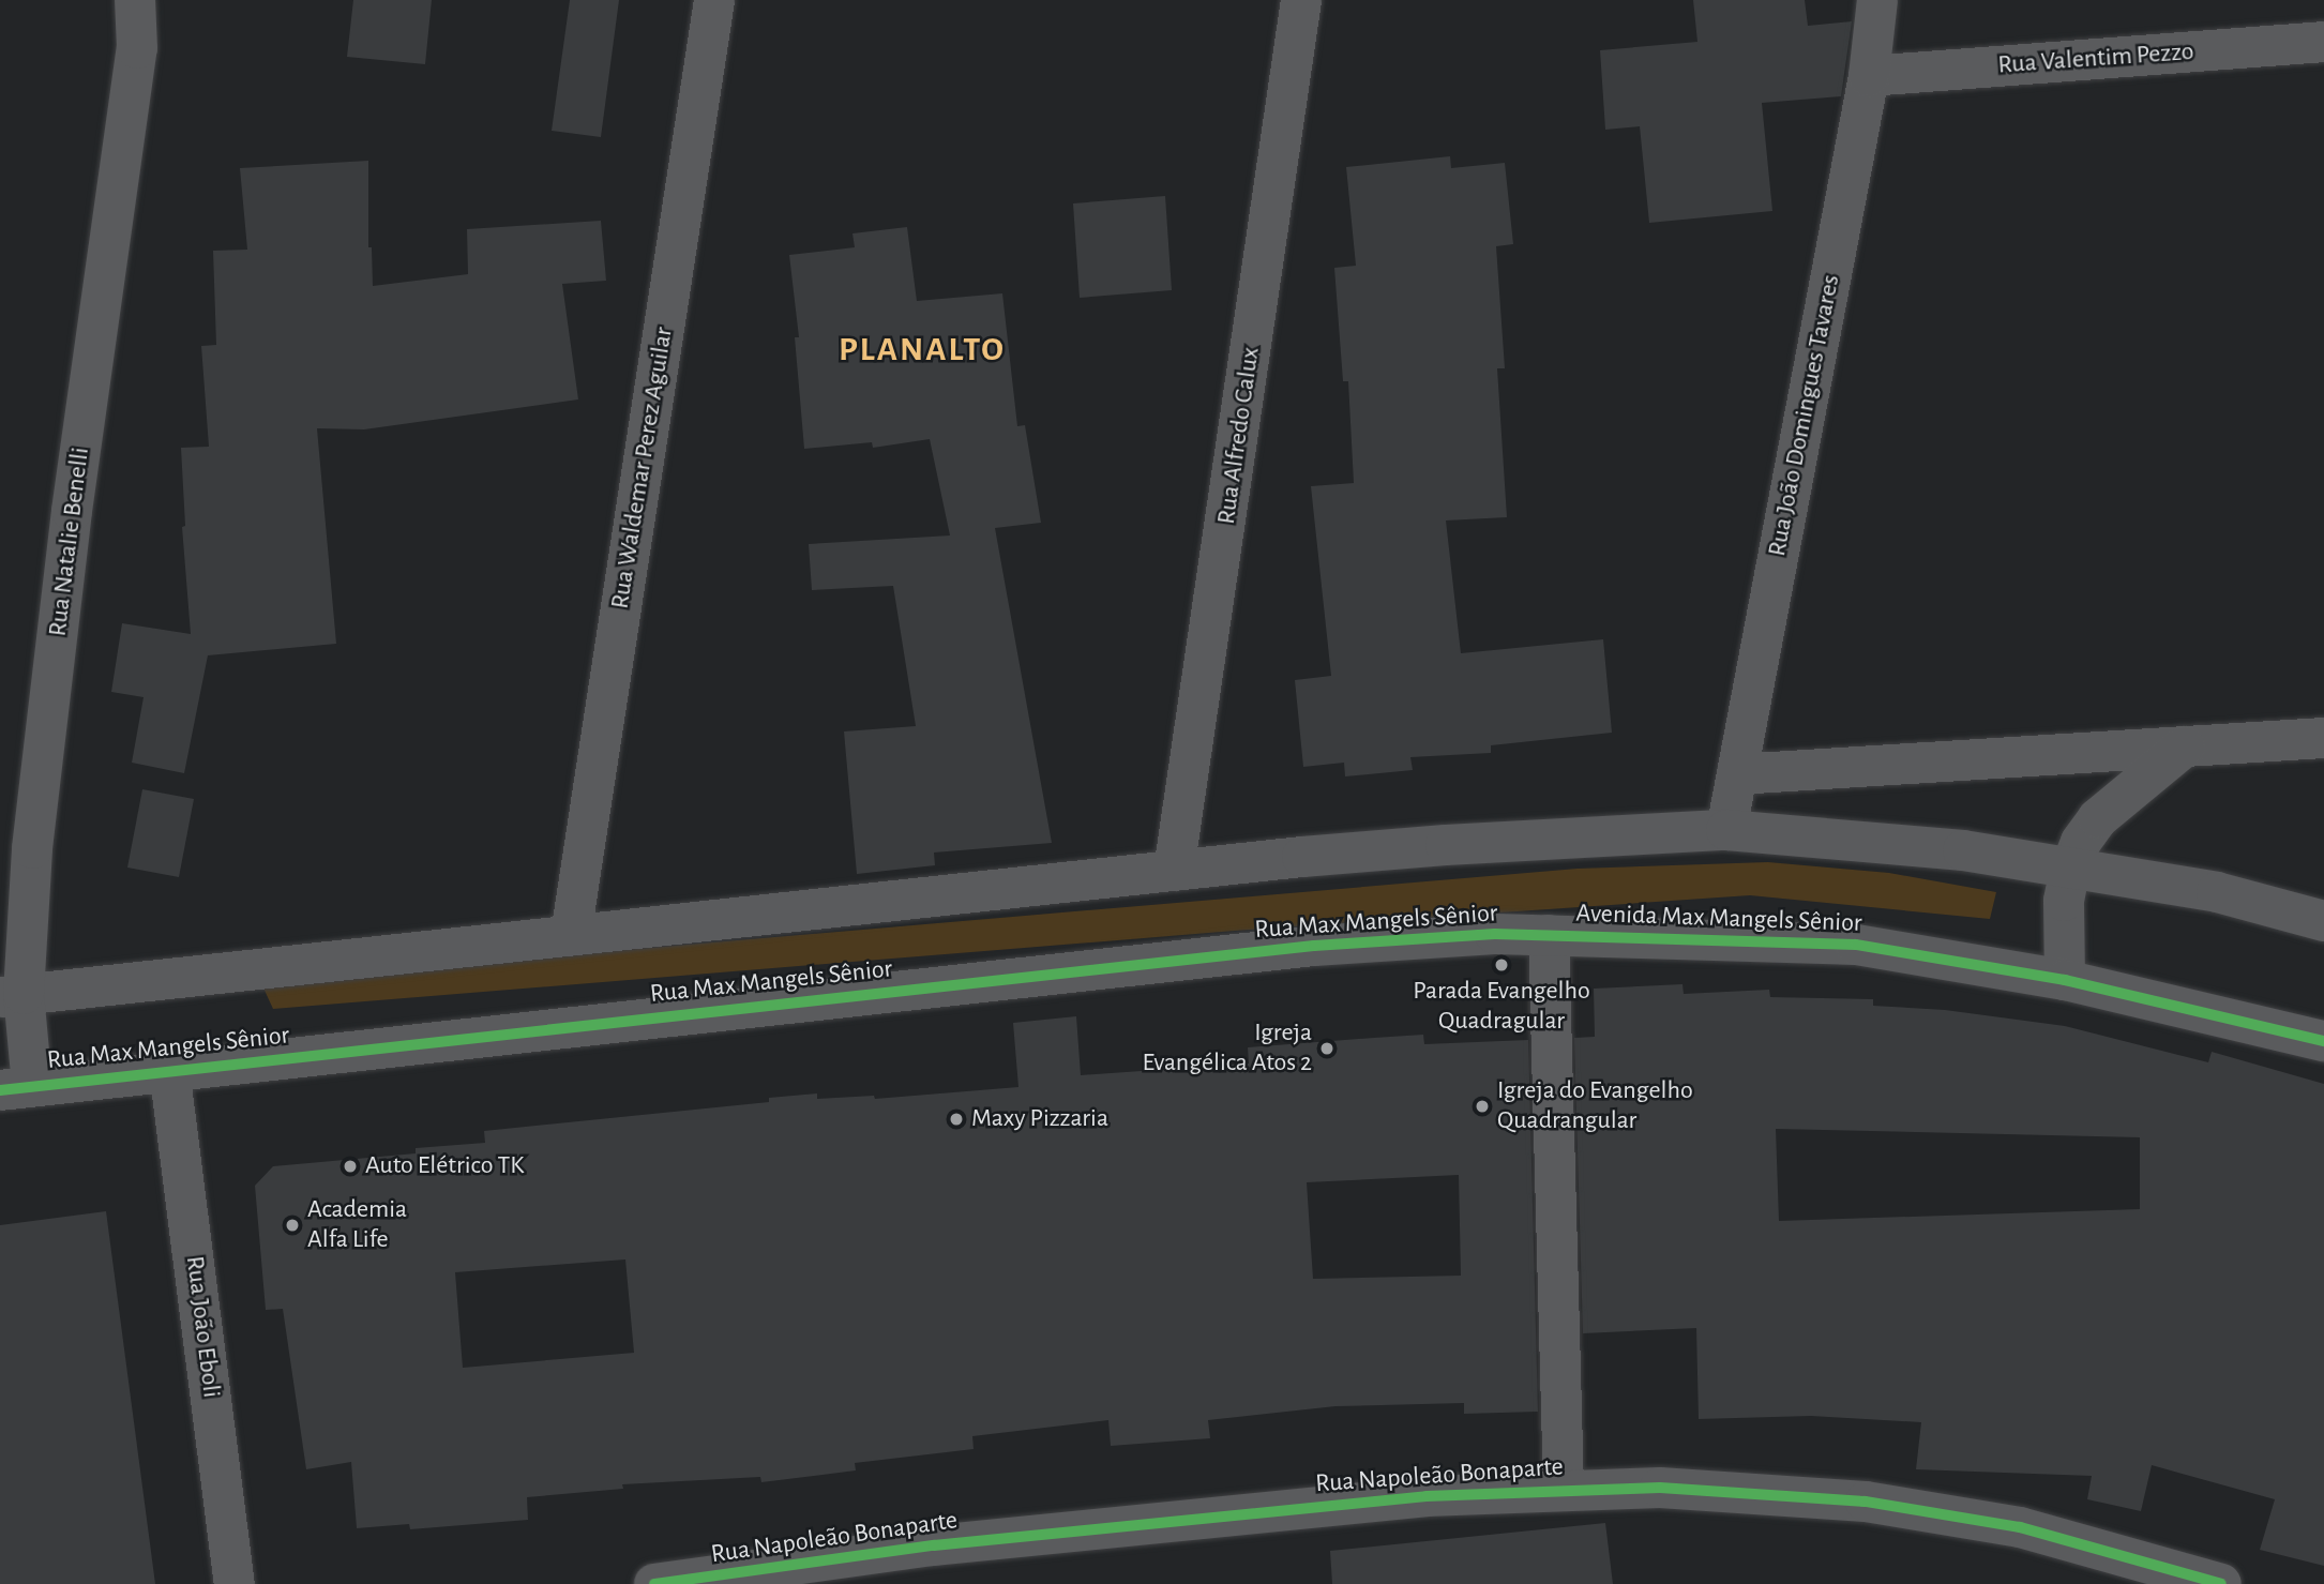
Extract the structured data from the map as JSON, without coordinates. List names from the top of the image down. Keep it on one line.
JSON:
{"streets":{"street":["Rua Valentim Pezzo","Rua João Domingues Tavares","Rua Alfredo Calux","Rua Waldemar Perez Aguilar","Rua Natalie Benelli","Avenida Max Mangels Sênior","Rua Max Mangels Sênior","Rua João Eboli","Rua Napoleão Bonaparte"]},"crossings":[["Rua Valentim Pezzo","Rua João Domingues Tavares"],["Rua Natalie Benelli","Rua Max Mangels Sênior"],["Avenida Max Mangels Sênior","Rua Max Mangels Sênior"],["Rua Max Mangels Sênior","Rua João Eboli"]],"districts":["PLANALTO"],"places":["Parada Evangelho Quadragular","Igreja Evangélica Atos 2","Igreja do Evangelho Quadrangular","Maxy Pizzaria","Auto Elétrico TK","Academia Alfa Life"]}
